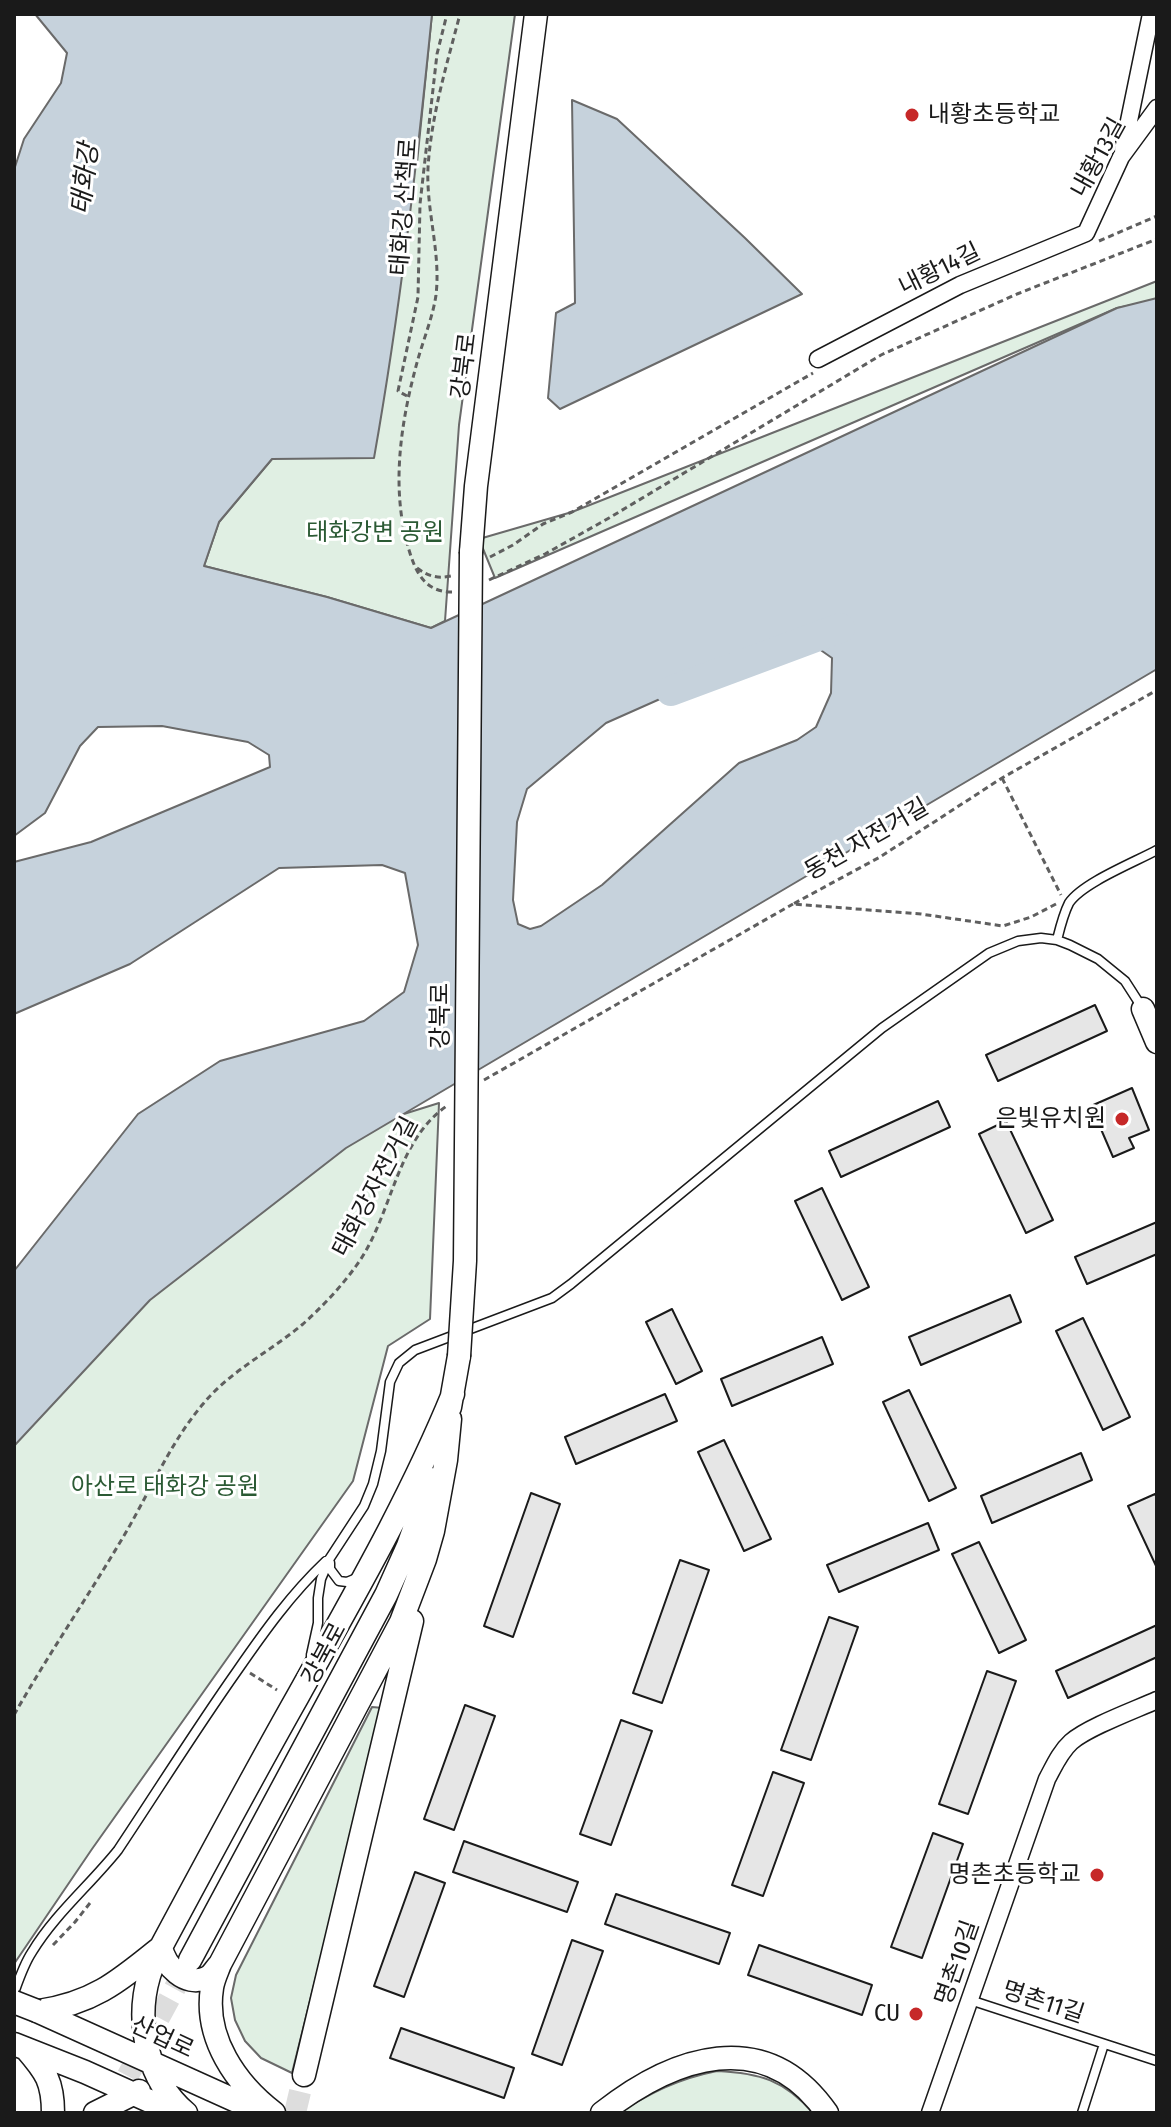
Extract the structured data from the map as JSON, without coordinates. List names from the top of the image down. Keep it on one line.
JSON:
{"streets":{"main road":["강북로","산업로"],"street":["내황13길","내황14길","명촌10길"],"lane":["명촌11길"],"path":["태화강 산책로","동천 자전거길","태화강자전거길"]},"crossings":[["내황13길","내황14길"],["명촌10길","명촌11길"]],"water":["태화강"],"parks":["태화강변 공원","아산로 태화강 공원"],"places":["내황초등학교","은빛유치원","명촌초등학교","CU"]}
